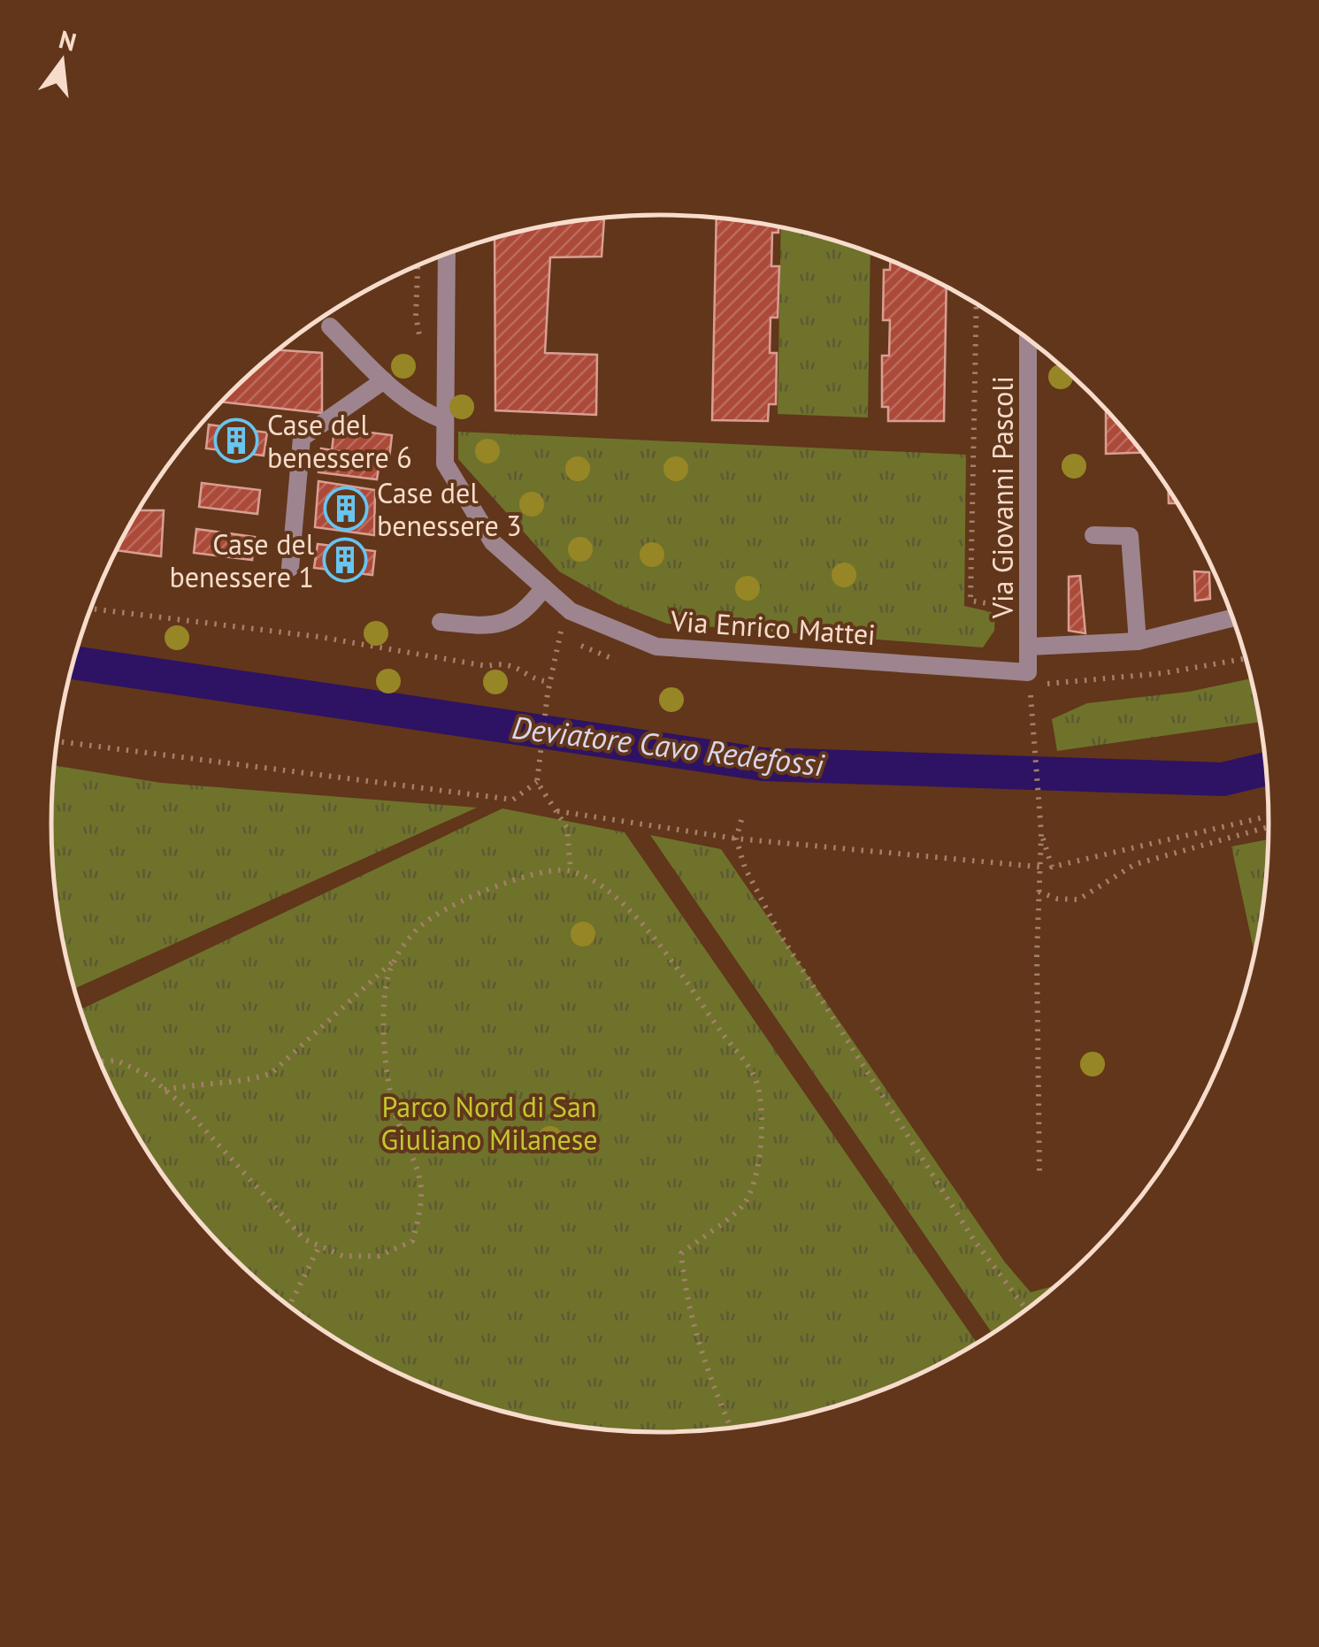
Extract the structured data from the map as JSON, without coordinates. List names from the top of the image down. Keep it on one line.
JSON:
{"streets":{"street":["Via Giovanni Pascoli","Via Enrico Mattei"]},"crossings":[["Via Giovanni Pascoli","Via Enrico Mattei"]],"water":["Deviatore Cavo Redefossi"],"parks":["Parco Nord di San Giuliano Milanese"],"places":{"building":["Case del benessere 6","Case del benessere 3","Case del benessere 1"]},"north":"top"}
